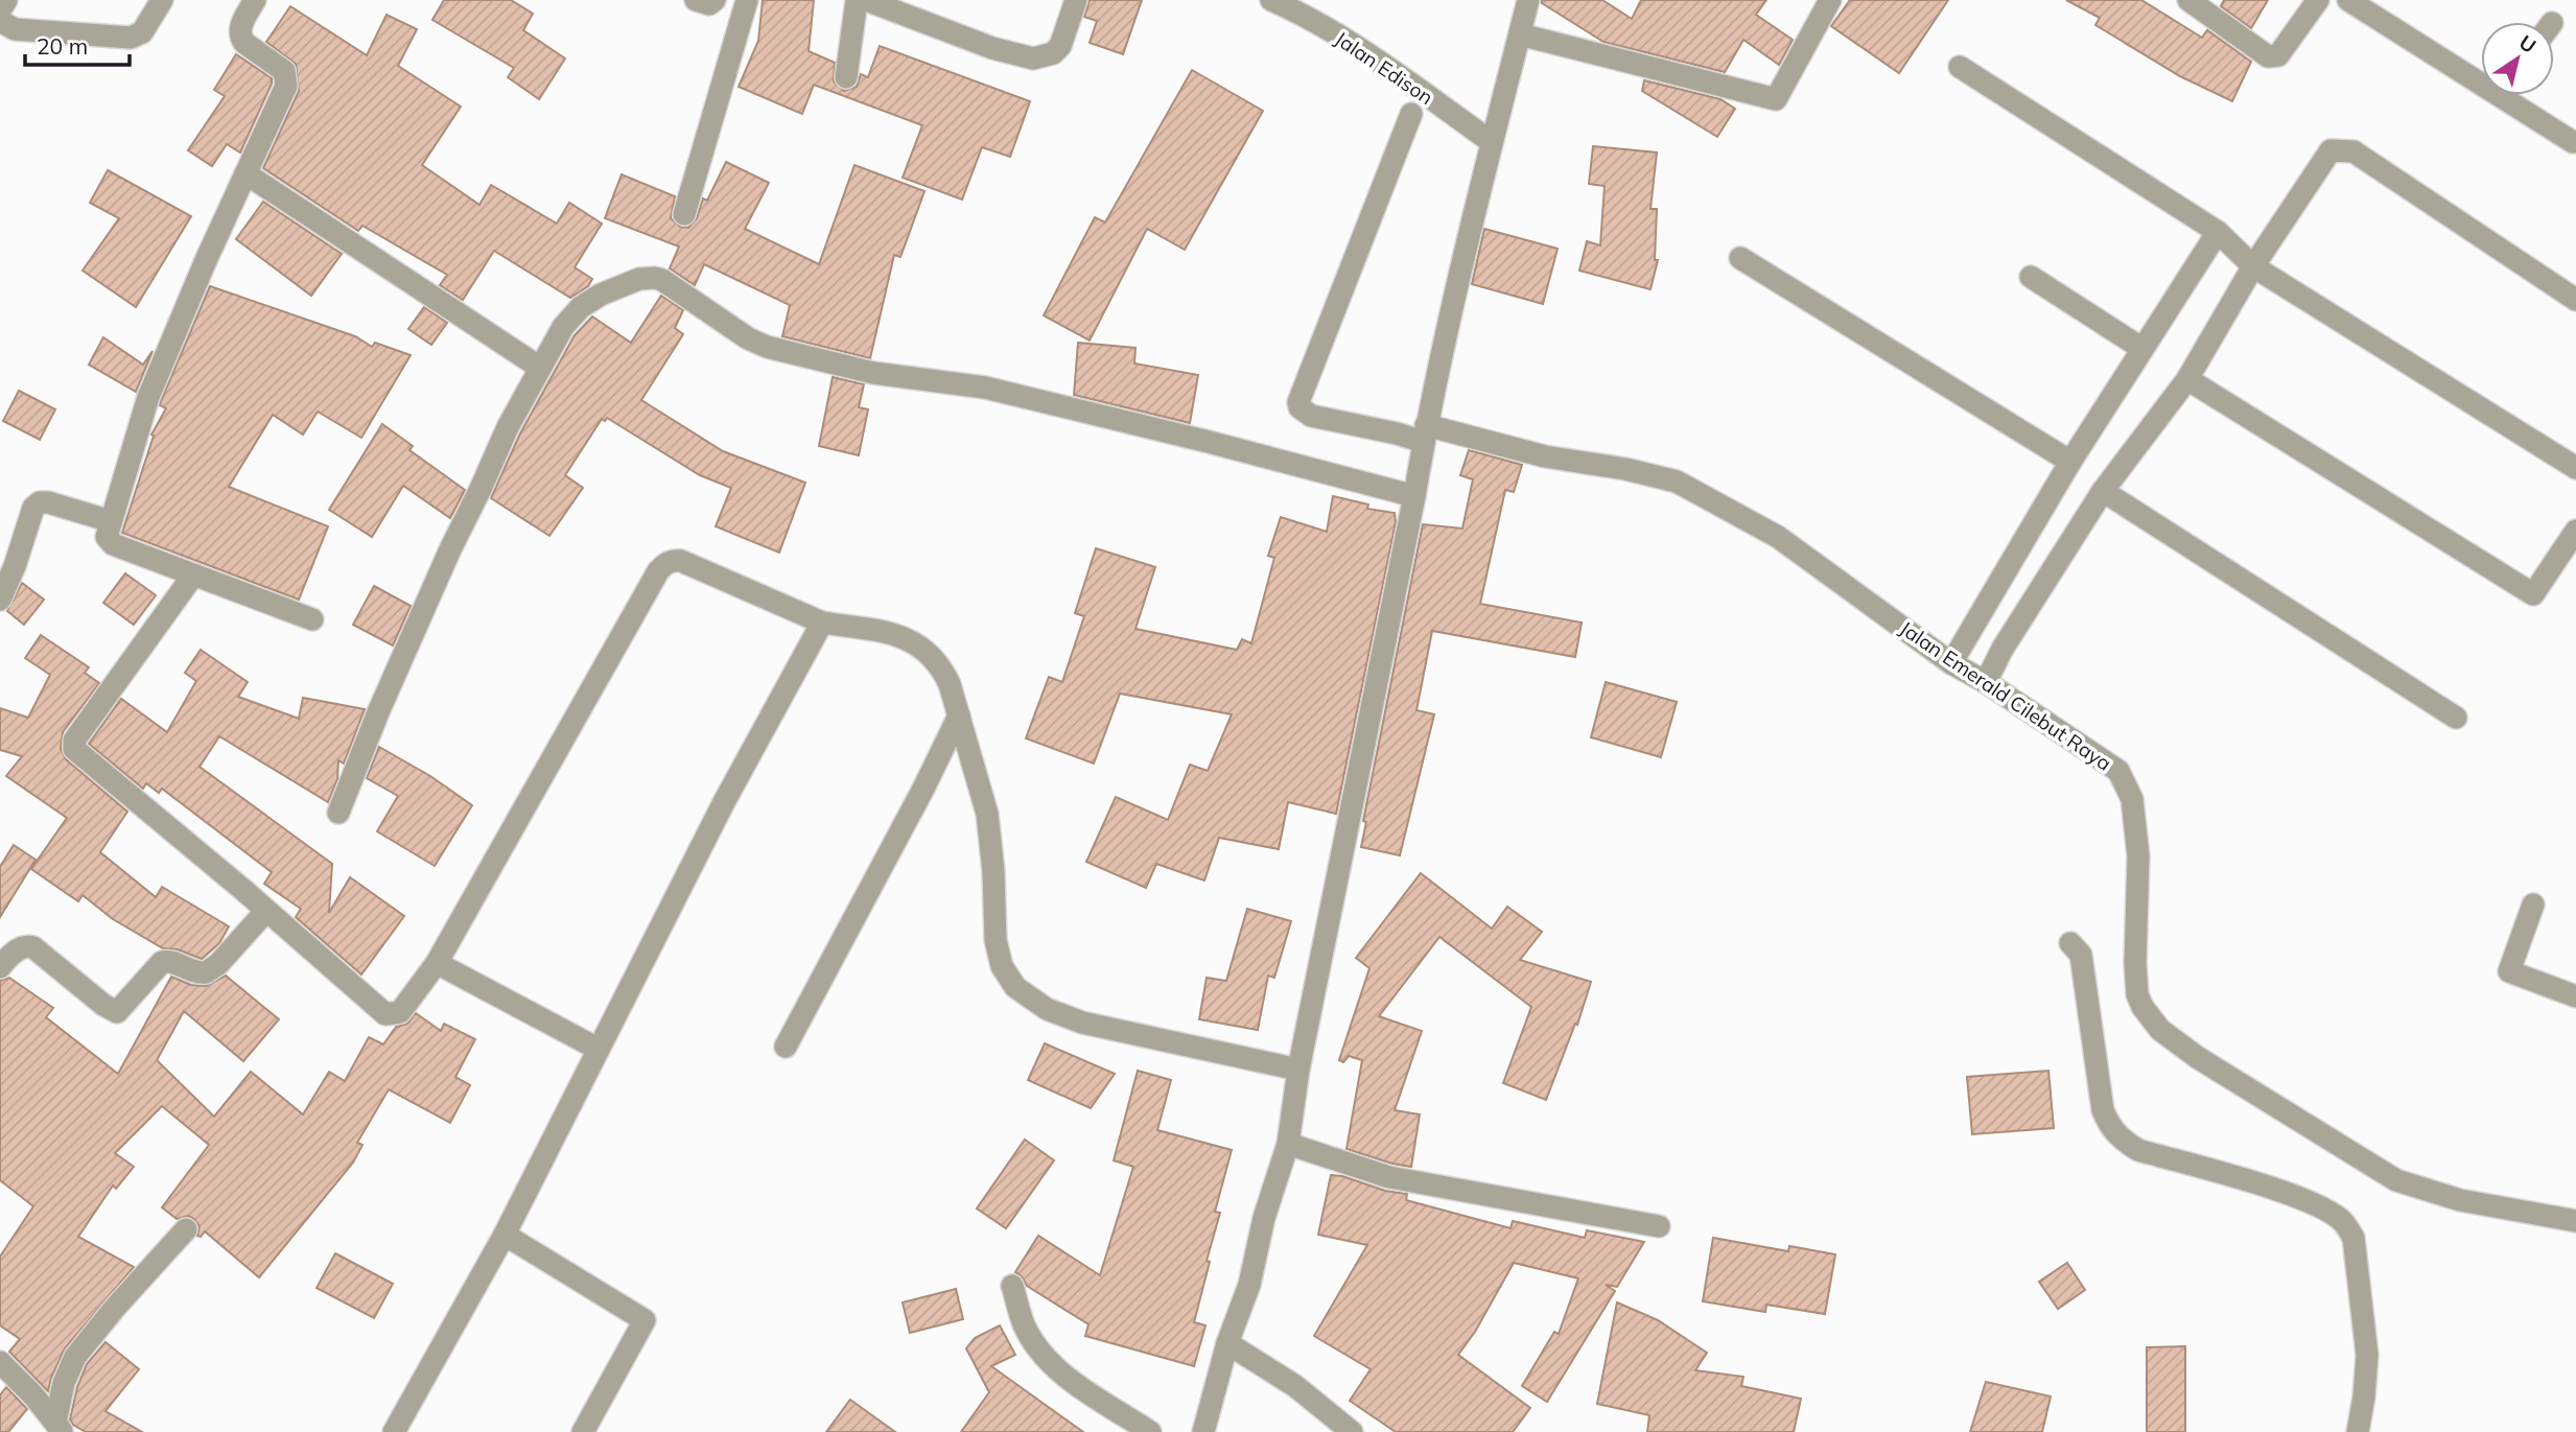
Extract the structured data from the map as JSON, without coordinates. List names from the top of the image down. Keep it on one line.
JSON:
{"streets":{"street":["Jalan Edison","Jalan Emerald Cilebut Raya"]},"scale_bar":"20 m","north":"top right"}
